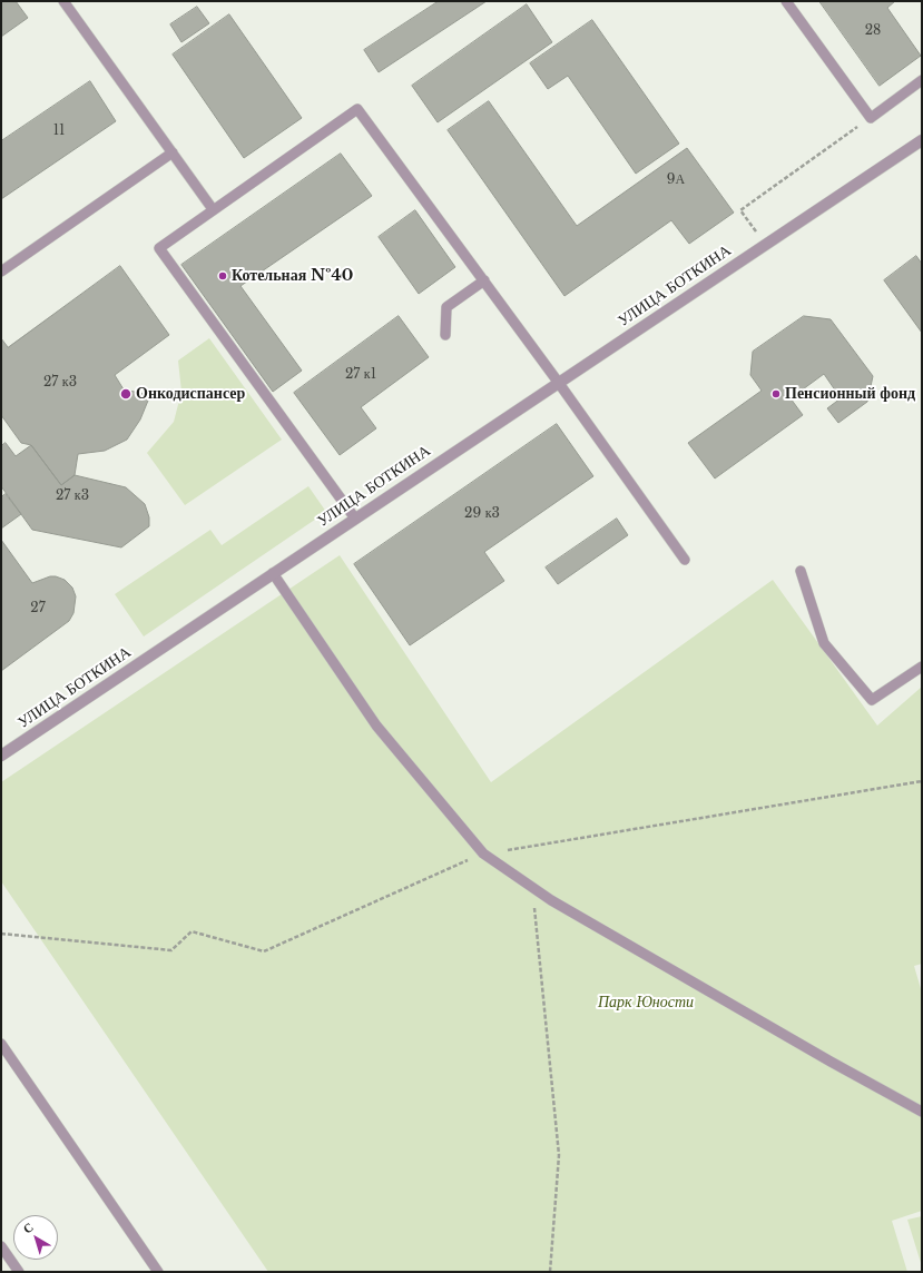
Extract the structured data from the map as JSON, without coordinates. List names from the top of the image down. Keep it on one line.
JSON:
{"streets":{"street":["УЛИЦА БОТКИНА"]},"parks":["Парк Юности"],"places":["Котельная №40","Онкодиспансер","Пенсионный фонд"],"house_numbers":["28","11","9А","27 к1","27 к3","27 к3","29 к3","27"],"north":"top left"}
